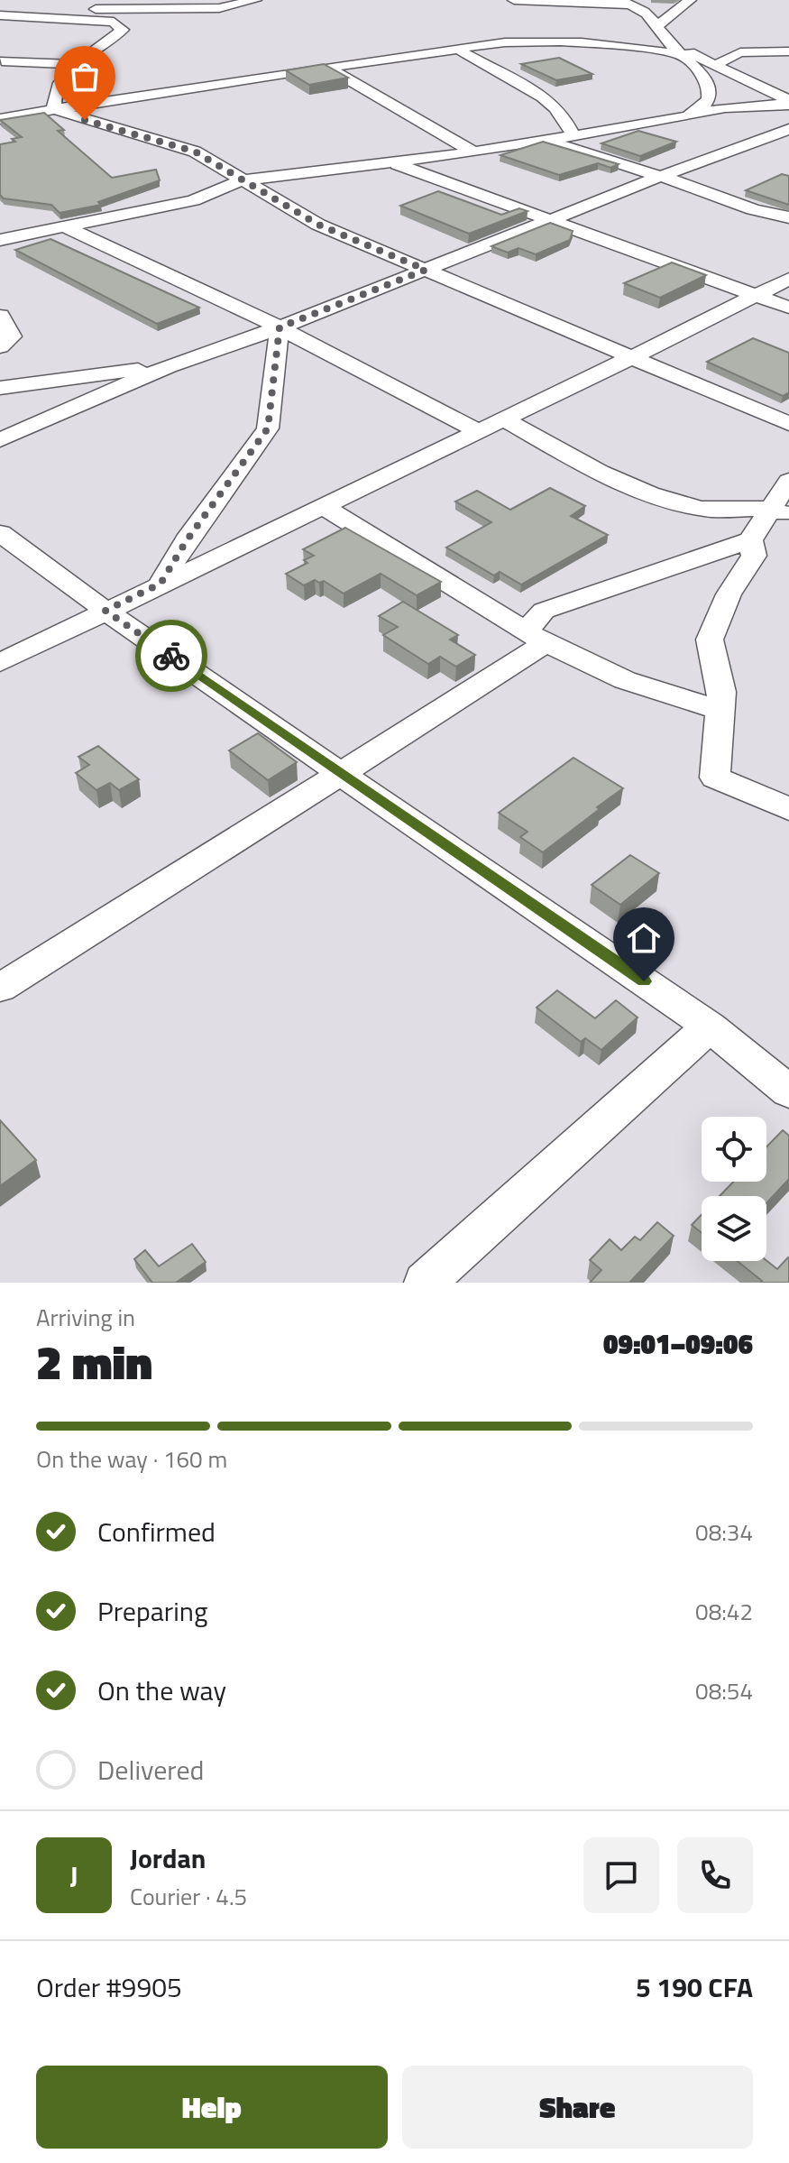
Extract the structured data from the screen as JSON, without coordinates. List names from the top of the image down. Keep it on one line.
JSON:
{"page":{"heading":["2 min","Arriving in","09:01–09:06"],"panel":["Jordan","Courier · 4.5","Order #9905","5 190 CFA"],"bar":"On the way · 160 m","list":[["Confirmed","08:34"],["Preparing","08:42"],["On the way","08:54"],"Delivered"],"round":"J","buttons":["Help","Share"]}}
